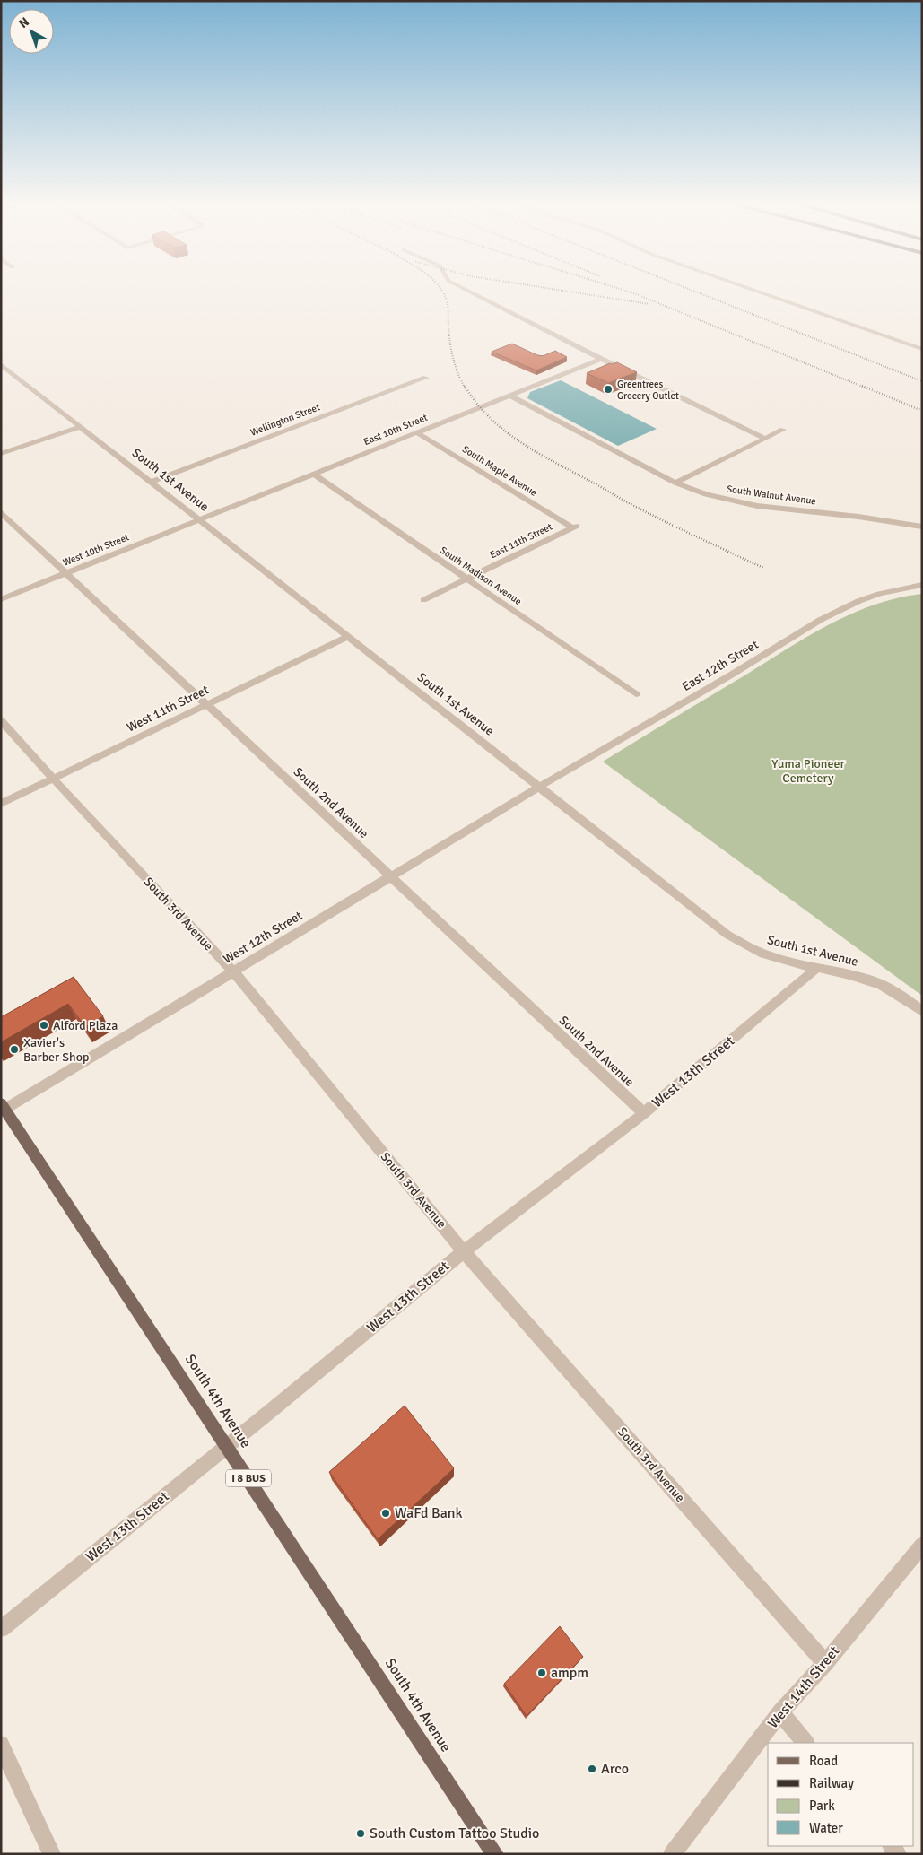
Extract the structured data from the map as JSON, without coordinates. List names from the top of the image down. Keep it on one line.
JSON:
{"streets":{"main road":["South 4th Avenue","I 8 BUS"],"street":["Wellington Street","East 10th Street","South Maple Avenue","South 1st Avenue","South Walnut Avenue","East 11th Street","West 10th Street","South Madison Avenue","East 12th Street","West 11th Street","South 2nd Avenue","South 3rd Avenue","West 12th Street","West 13th Street","West 14th Street"]},"crossings":[["Wellington Street","South 1st Avenue"],["East 10th Street","South Maple Avenue"],["East 10th Street","South 1st Avenue"],["East 10th Street","South Walnut Avenue"],["East 10th Street","West 10th Street"],["East 10th Street","South Madison Avenue"],["South Maple Avenue","East 11th Street"],["South 1st Avenue","West 10th Street"],["South 1st Avenue","East 12th Street"],["South 1st Avenue","West 11th Street"],["South 1st Avenue","West 12th Street"],["South 1st Avenue","West 13th Street"],["East 11th Street","South Madison Avenue"],["West 10th Street","South 2nd Avenue"],["East 12th Street","West 12th Street"],["West 11th Street","South 2nd Avenue"],["West 11th Street","South 3rd Avenue"],["South 2nd Avenue","West 12th Street"],["South 2nd Avenue","West 13th Street"],["South 3rd Avenue","West 12th Street"],["South 3rd Avenue","West 13th Street"],["South 3rd Avenue","West 14th Street"],["West 12th Street","South 4th Avenue"],["West 13th Street","South 4th Avenue"]],"parks":["Yuma Pioneer Cemetery"],"places":["Greentrees Grocery Outlet","Alford Plaza","Xavier's Barber Shop","WaFd Bank","ampm","Arco","South Custom Tattoo Studio"],"legend":["Road","Railway","Park","Water"],"north":"top left"}
